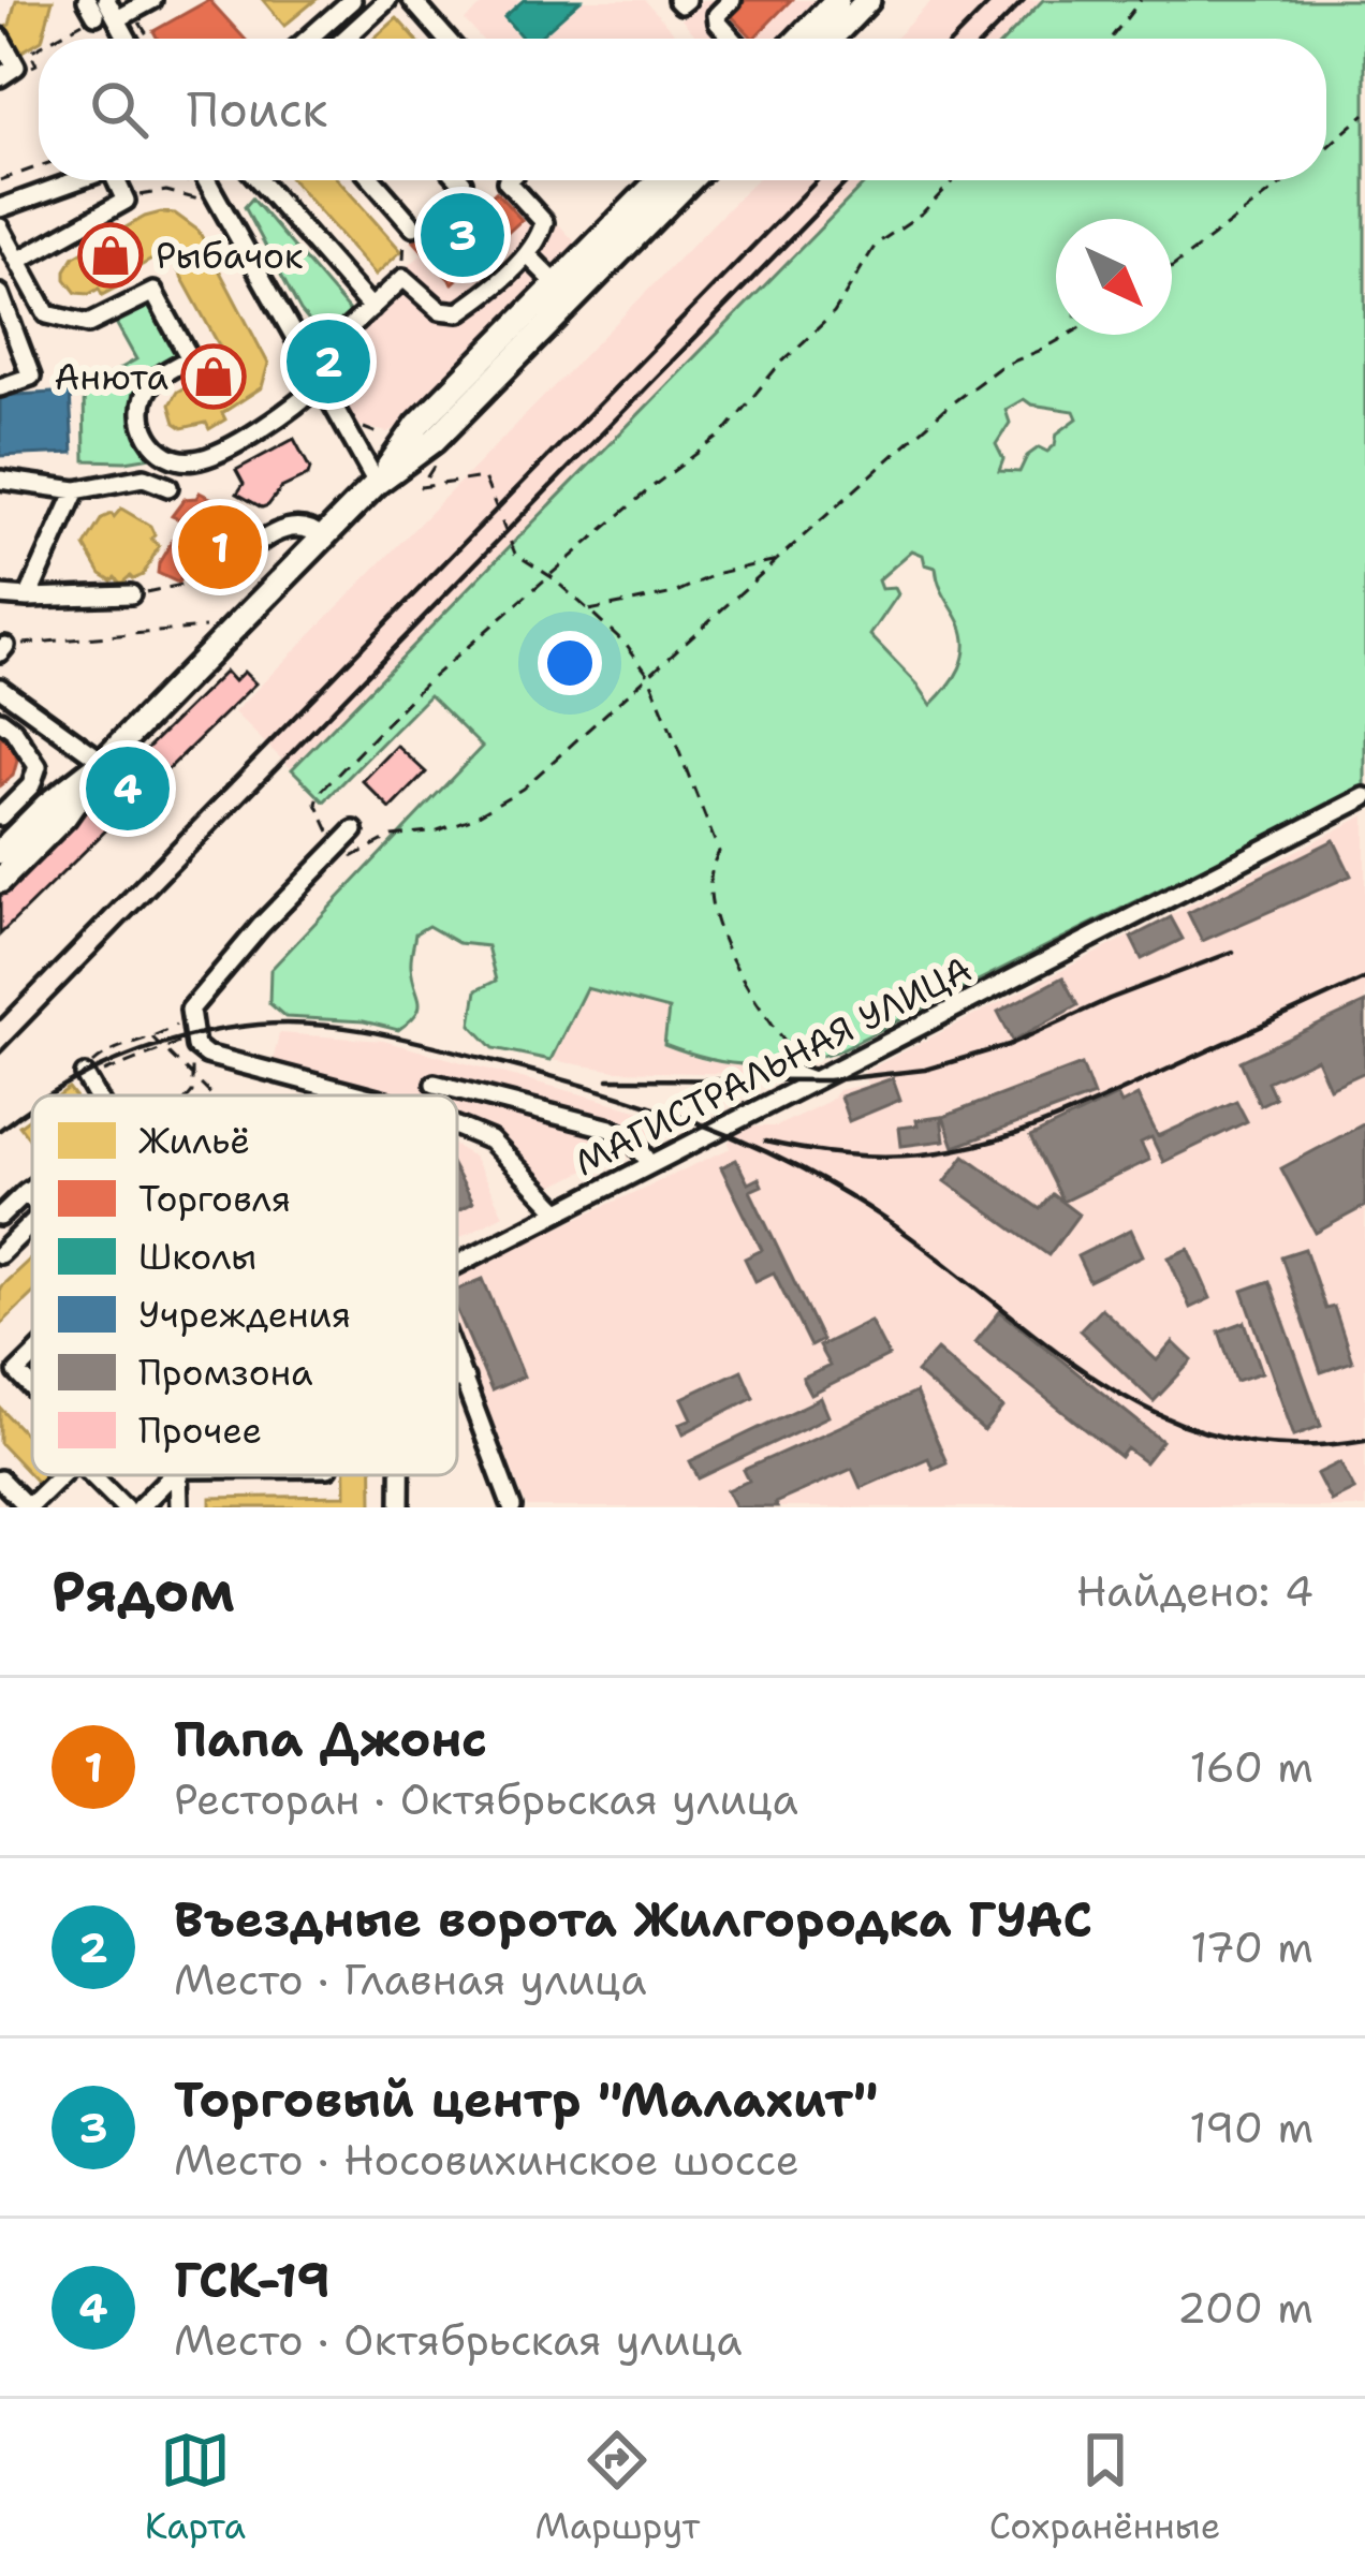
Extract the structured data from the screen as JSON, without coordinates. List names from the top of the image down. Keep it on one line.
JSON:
{"streets":{"street":["МАГИСТРАЛЬНАЯ УЛИЦА"]},"places":{"shop":["Рыбачок","Анюта"]},"legend":["Жильё","Торговля","Школы","Учреждения","Промзона","Прочее"],"north":"bottom right","page":{"search":"Поиск","pins":["3","2","1","4"],"heading":["Рядом","Найдено: 4"],"list":[{"mark":"1","name":"Папа Джонс","note":"Ресторан · Октябрьская улица","value":"160 m"},{"mark":"2","name":"Въездные ворота Жилгородка ГУАС","note":"Место · Главная улица","value":"170 m"},{"mark":"3","name":"Торговый центр \"Малахит\"","note":"Место · Носовихинское шоссе","value":"190 m"},{"mark":"4","name":"ГСК-19","note":"Место · Октябрьская улица","value":"200 m"}],"nav":["Карта","Маршрут","Сохранённые"]}}
